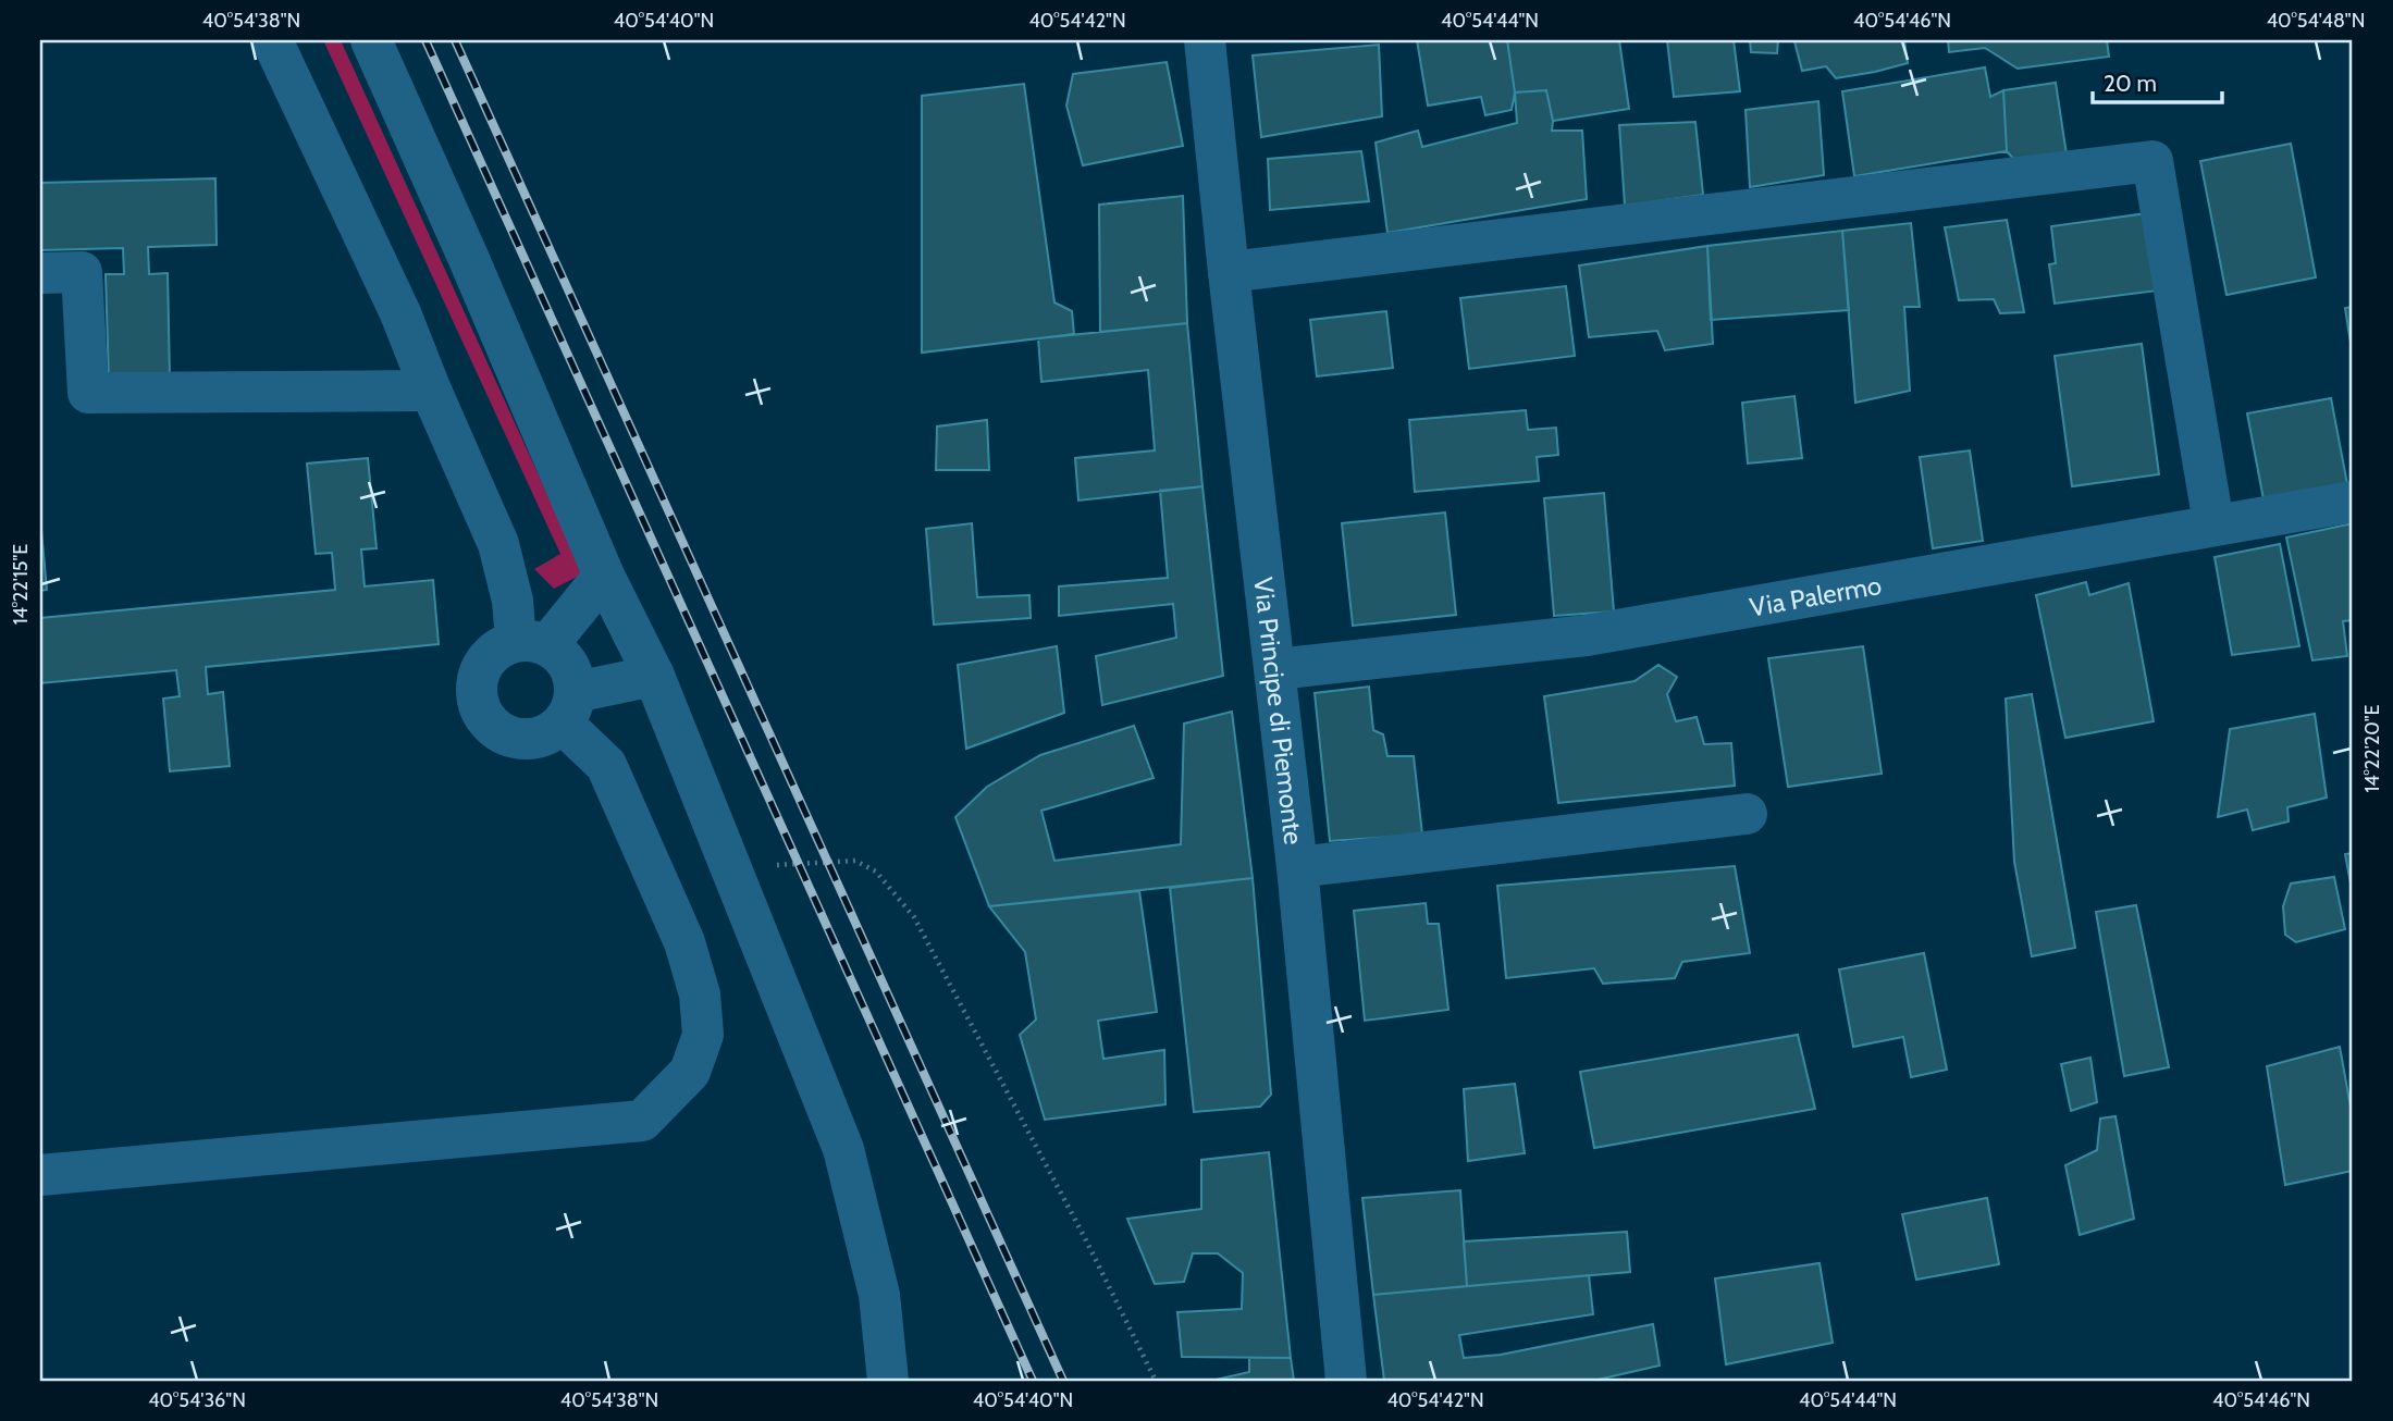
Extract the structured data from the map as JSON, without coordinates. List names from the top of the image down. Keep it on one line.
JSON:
{"streets":{"street":["Via Palermo","Via Principe di Piemonte"]},"crossings":[["Via Palermo","Via Principe di Piemonte"]],"scale_bar":"20 m","coordinates":["40°54'38\"N","40°54'40\"N","40°54'42\"N","40°54'44\"N","40°54'46\"N","40°54'48\"N","14°22'15\"E","14°22'20\"E","40°54'36\"N"]}
